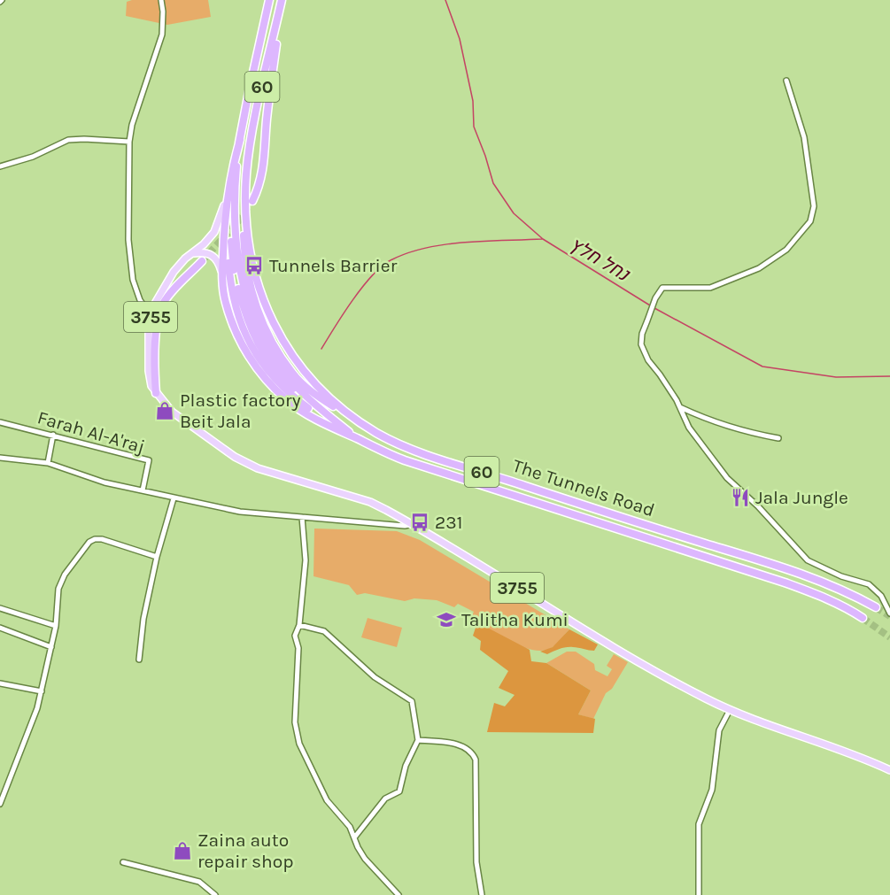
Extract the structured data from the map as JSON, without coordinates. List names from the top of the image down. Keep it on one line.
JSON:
{"streets":{"highway":["60","The Tunnels Road"],"main road":["3755"],"street":["Farah Al-A'raj"]},"crossings":[["60","3755"],["60","The Tunnels Road"]],"water":["נחל חלץ"],"places":{"bus stop":["Tunnels Barrier","231"],"shop":["Plastic factory Beit Jala","Zaina auto repair shop"],"restaurant":["Jala Jungle"],"school or university":["Talitha Kumi"]}}
